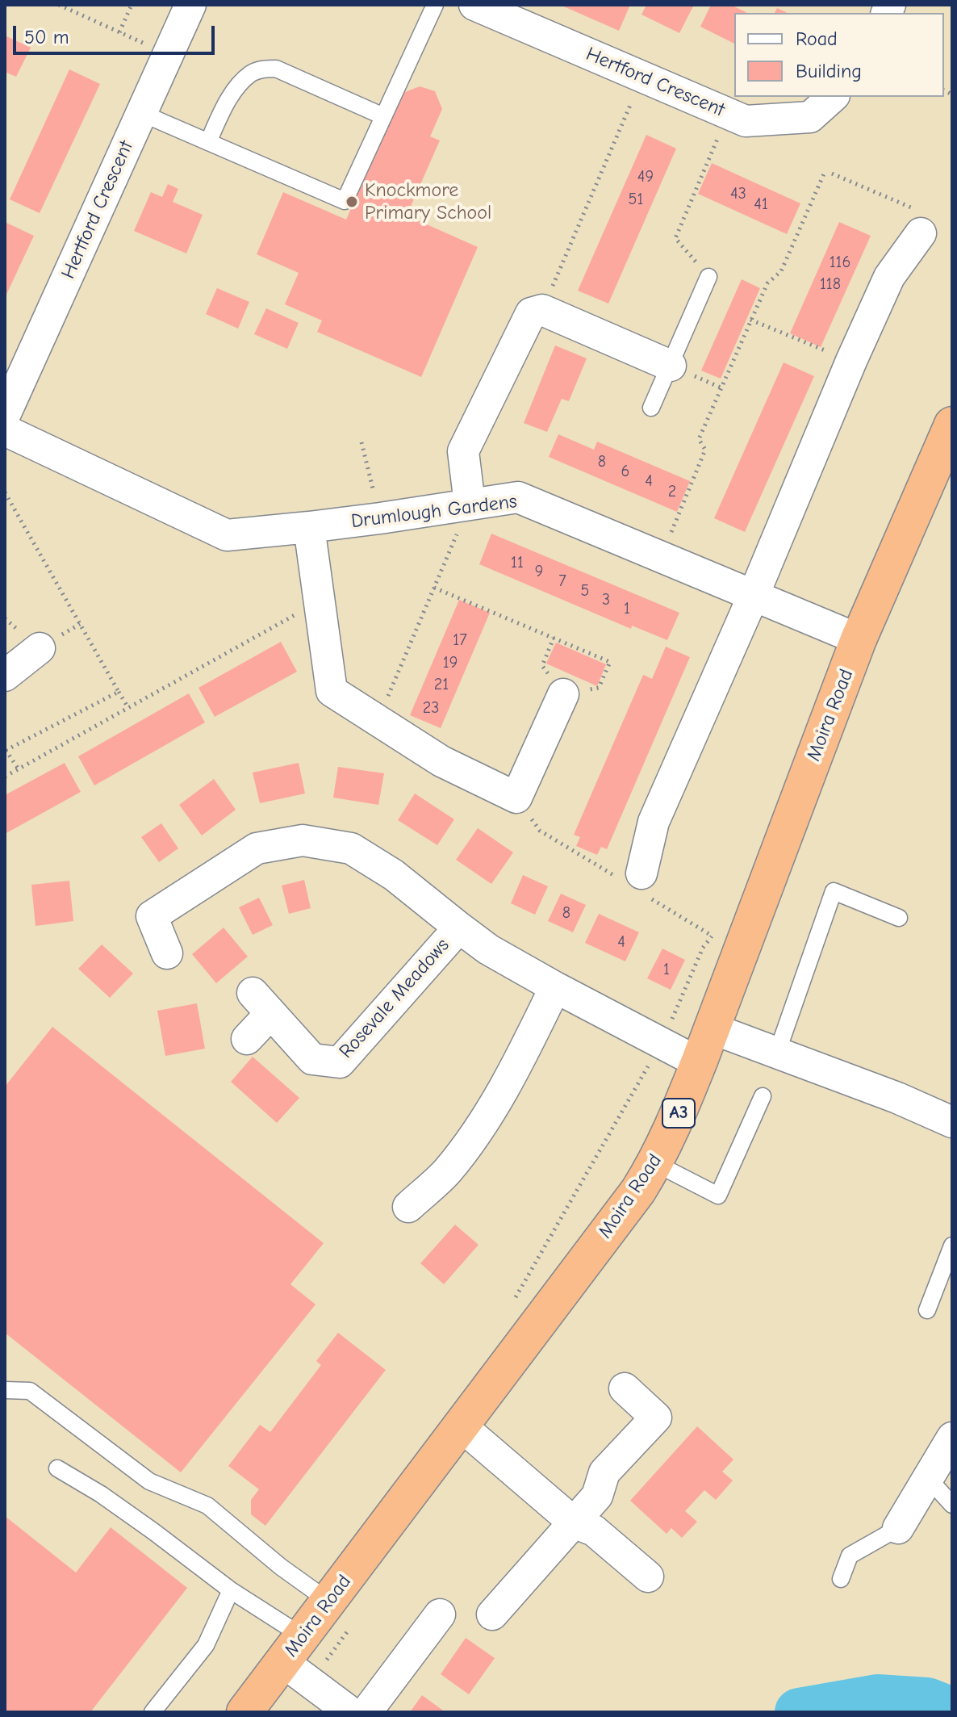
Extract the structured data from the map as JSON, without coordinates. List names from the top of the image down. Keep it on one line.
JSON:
{"streets":{"highway":["Moira Road","A3"],"street":["Hertford Crescent","Drumlough Gardens","Rosevale Meadows"]},"crossings":[["Drumlough Gardens","Moira Road"],["Moira Road","Rosevale Meadows"]],"places":["Knockmore Primary School"],"house_numbers":["49","43","51","41","116","118","8","6","4","2","11","9","7","5","3","1","17","19","21","23","8","4","1"],"legend":["Road","Building"],"scale_bar":"50 m"}
